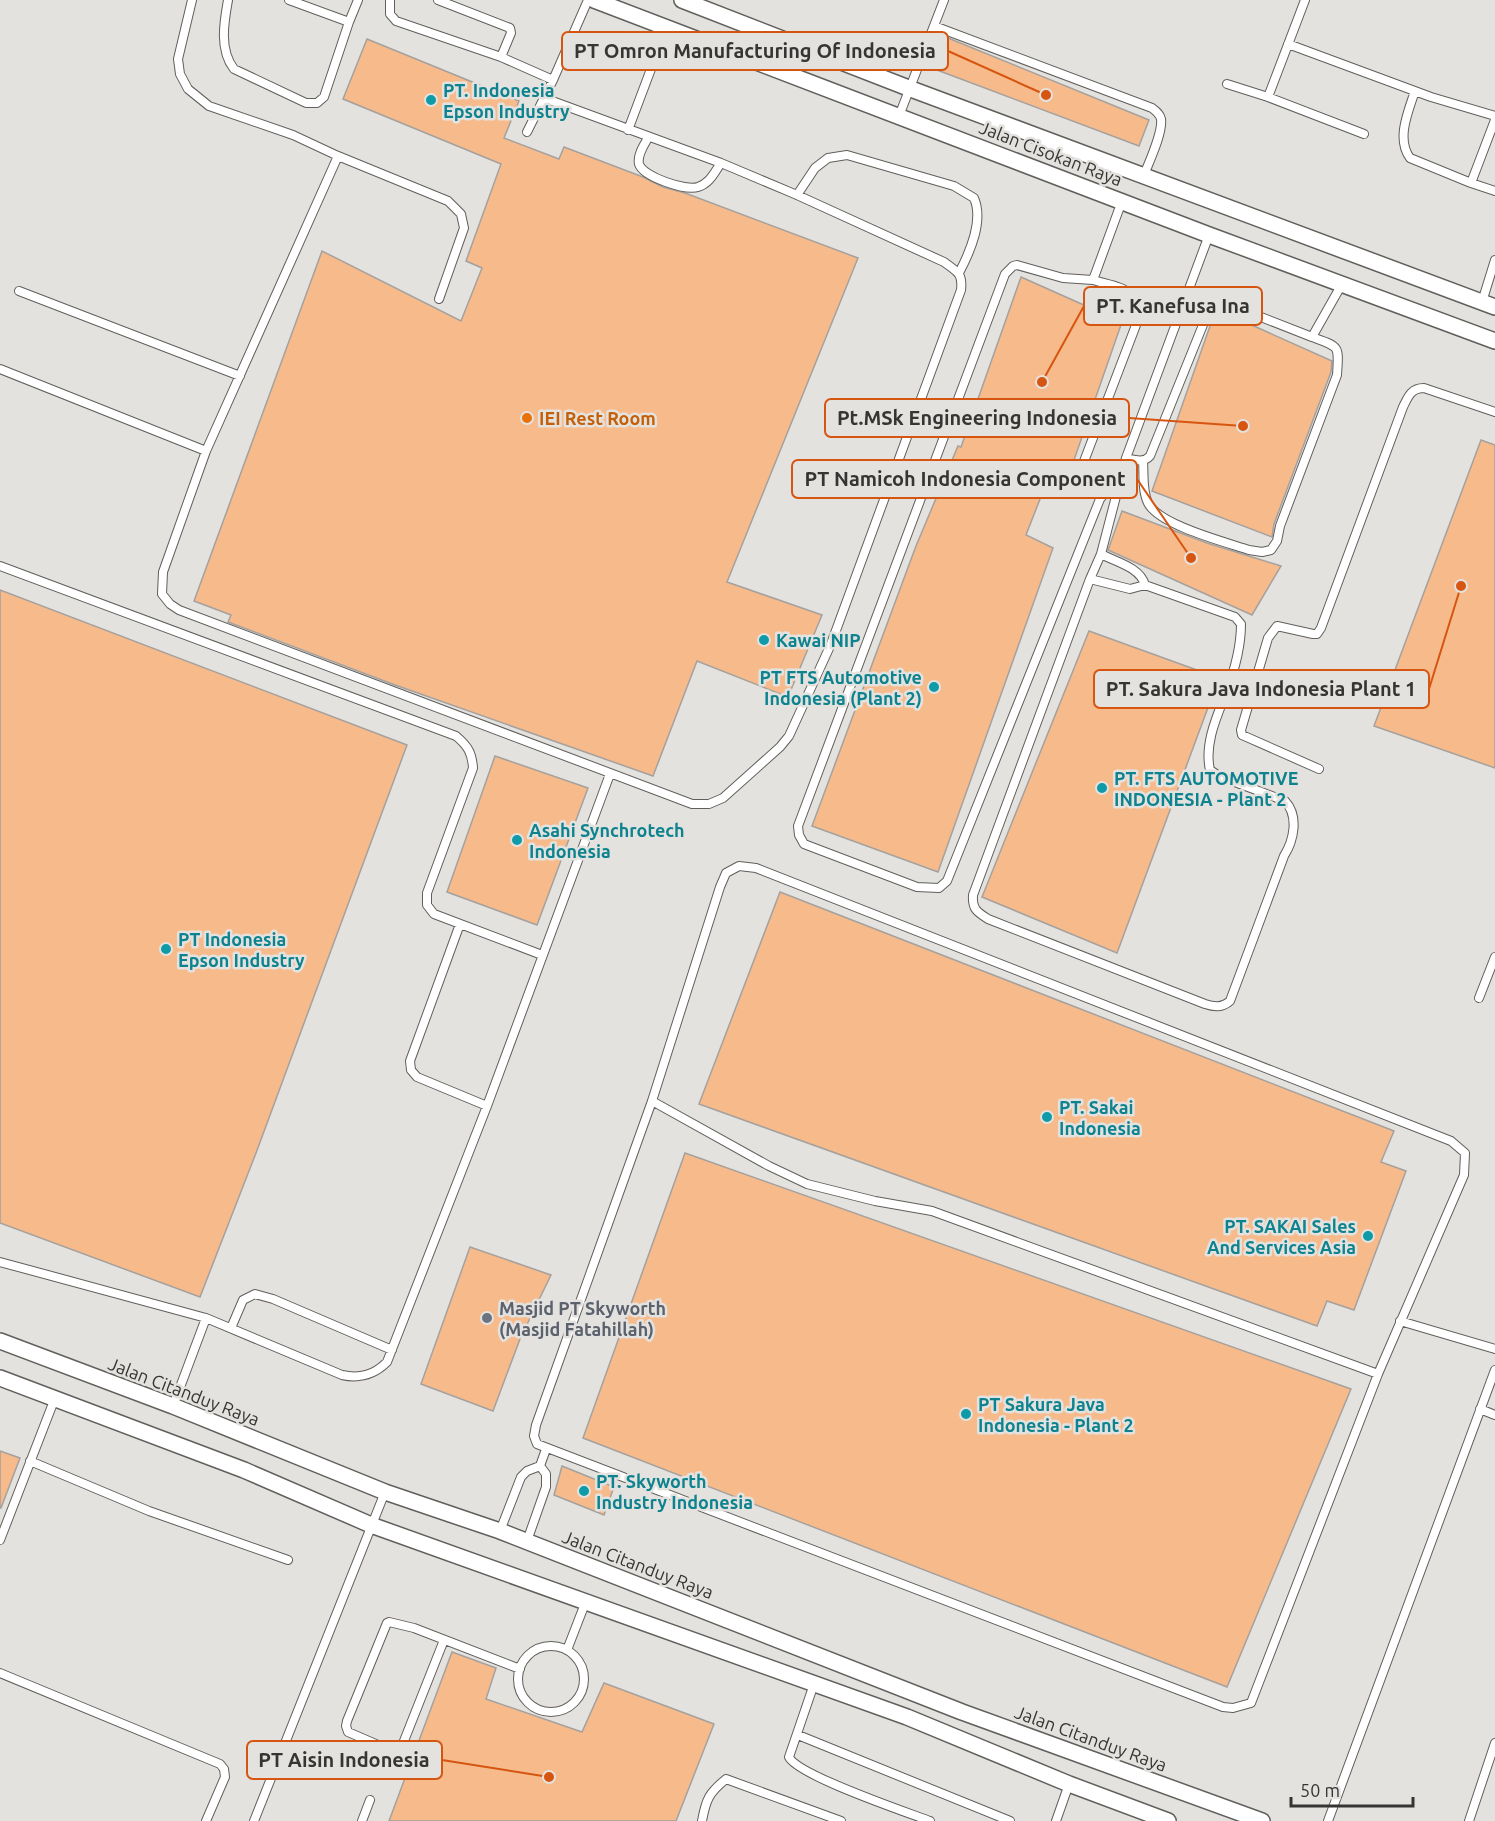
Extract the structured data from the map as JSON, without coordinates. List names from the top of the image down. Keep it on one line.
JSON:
{"streets":{"street":["Jalan Cisokan Raya","Jalan Citanduy Raya"]},"places":["PT Omron Manufacturing Of Indonesia","PT. Indonesia Epson Industry","PT. Kanefusa Ina","IEI Rest Room","Pt.MSk Engineering Indonesia","PT Namicoh Indonesia Component","PT. Sakura Java Indonesia Plant 1","Kawai NIP","PT FTS Automotive Indonesia (Plant 2)","PT. FTS AUTOMOTIVE INDONESIA - Plant 2","Asahi Synchrotech Indonesia","PT Indonesia Epson Industry","PT. Sakai Indonesia","PT. SAKAI Sales And Services Asia","Masjid PT Skyworth (Masjid Fatahillah)","PT Sakura Java Indonesia - Plant 2","PT. Skyworth Industry Indonesia","PT Aisin Indonesia"],"scale_bar":"50 m"}
